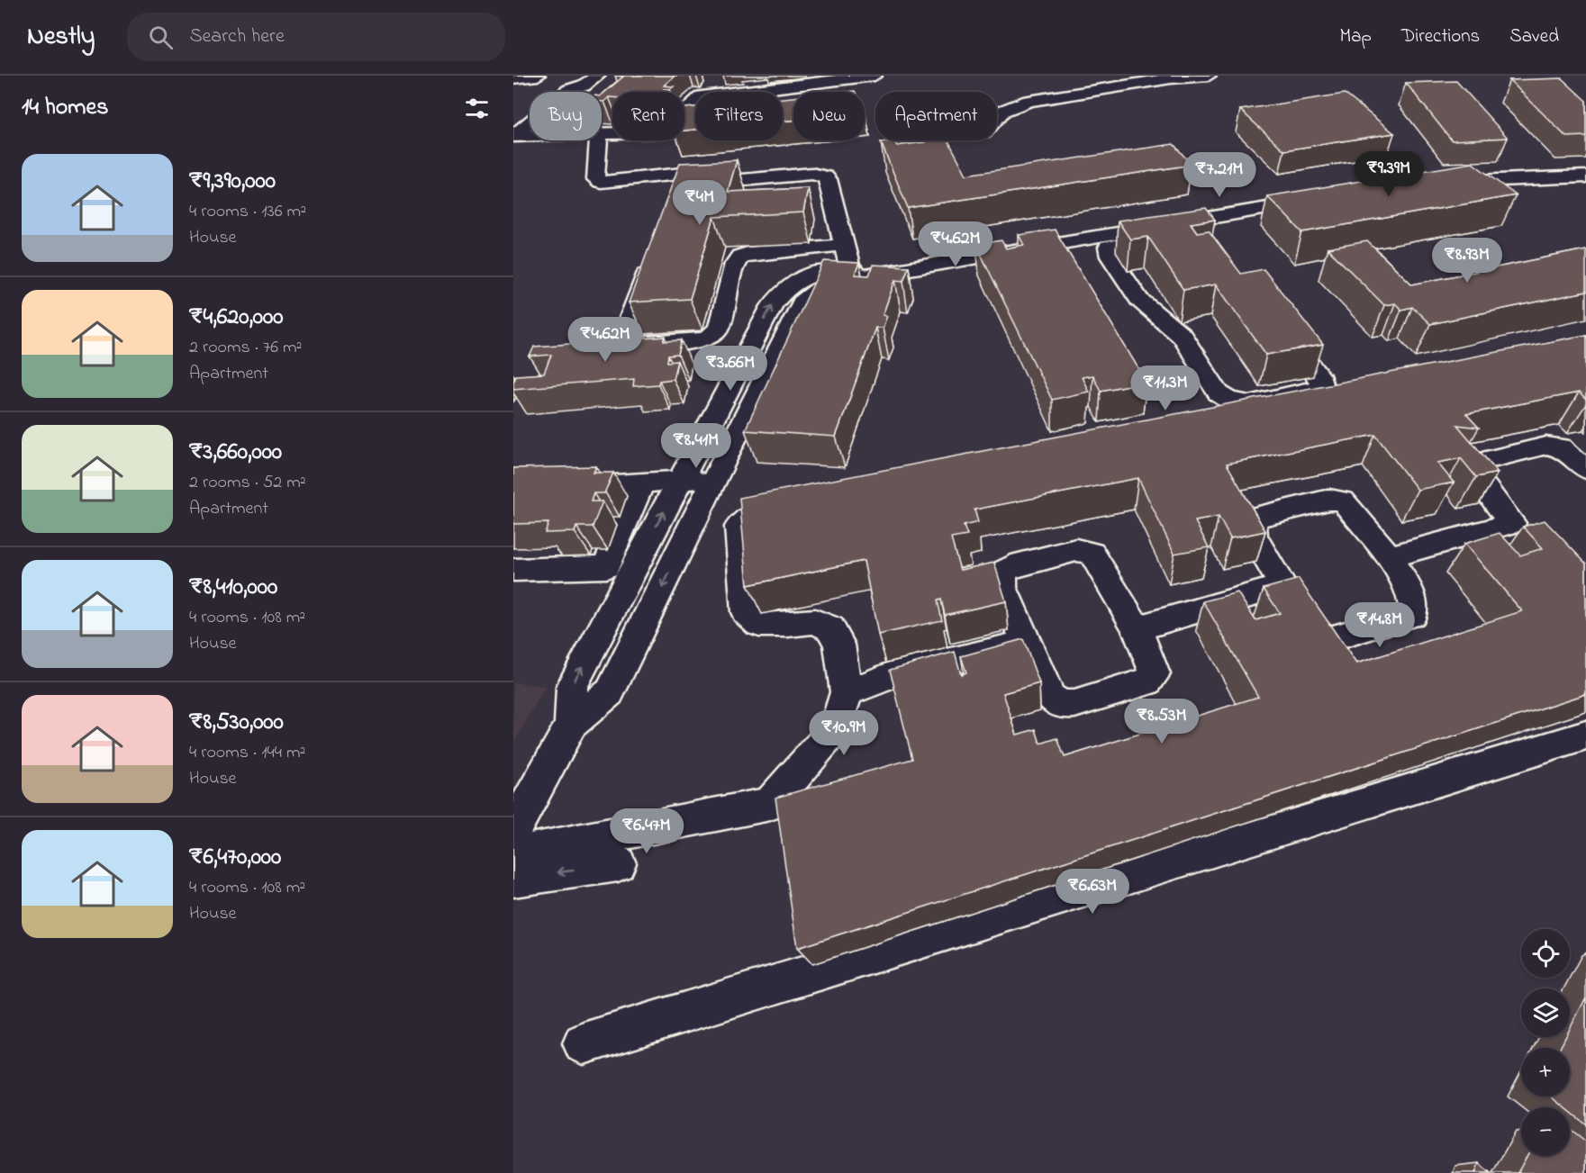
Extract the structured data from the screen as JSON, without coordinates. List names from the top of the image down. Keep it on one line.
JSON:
{"page":{"header":"Nestly","search":"Search here","nav":["Map","Directions","Saved"],"heading":"14 homes","chip":["Buy","Rent","Filters","New","Apartment"],"list":[{"name":"₹9,390,000","note":"4 rooms · 136 m² · House"},{"name":"₹4,620,000","note":"2 rooms · 76 m² · Apartment"},{"name":"₹3,660,000","note":"2 rooms · 52 m² · Apartment"},{"name":"₹8,410,000","note":"4 rooms · 108 m² · House"},{"name":"₹8,530,000","note":"4 rooms · 144 m² · House"},{"name":"₹6,470,000","note":"4 rooms · 108 m² · House"}],"price":["₹9.39M","₹7.21M","₹4M","₹4.62M","₹8.93M","₹4.62M","₹3.66M","₹11.3M","₹8.41M","₹14.8M","₹8.53M","₹10.9M","₹6.47M","₹6.63M"],"map_buttons":["+","−"]}}
